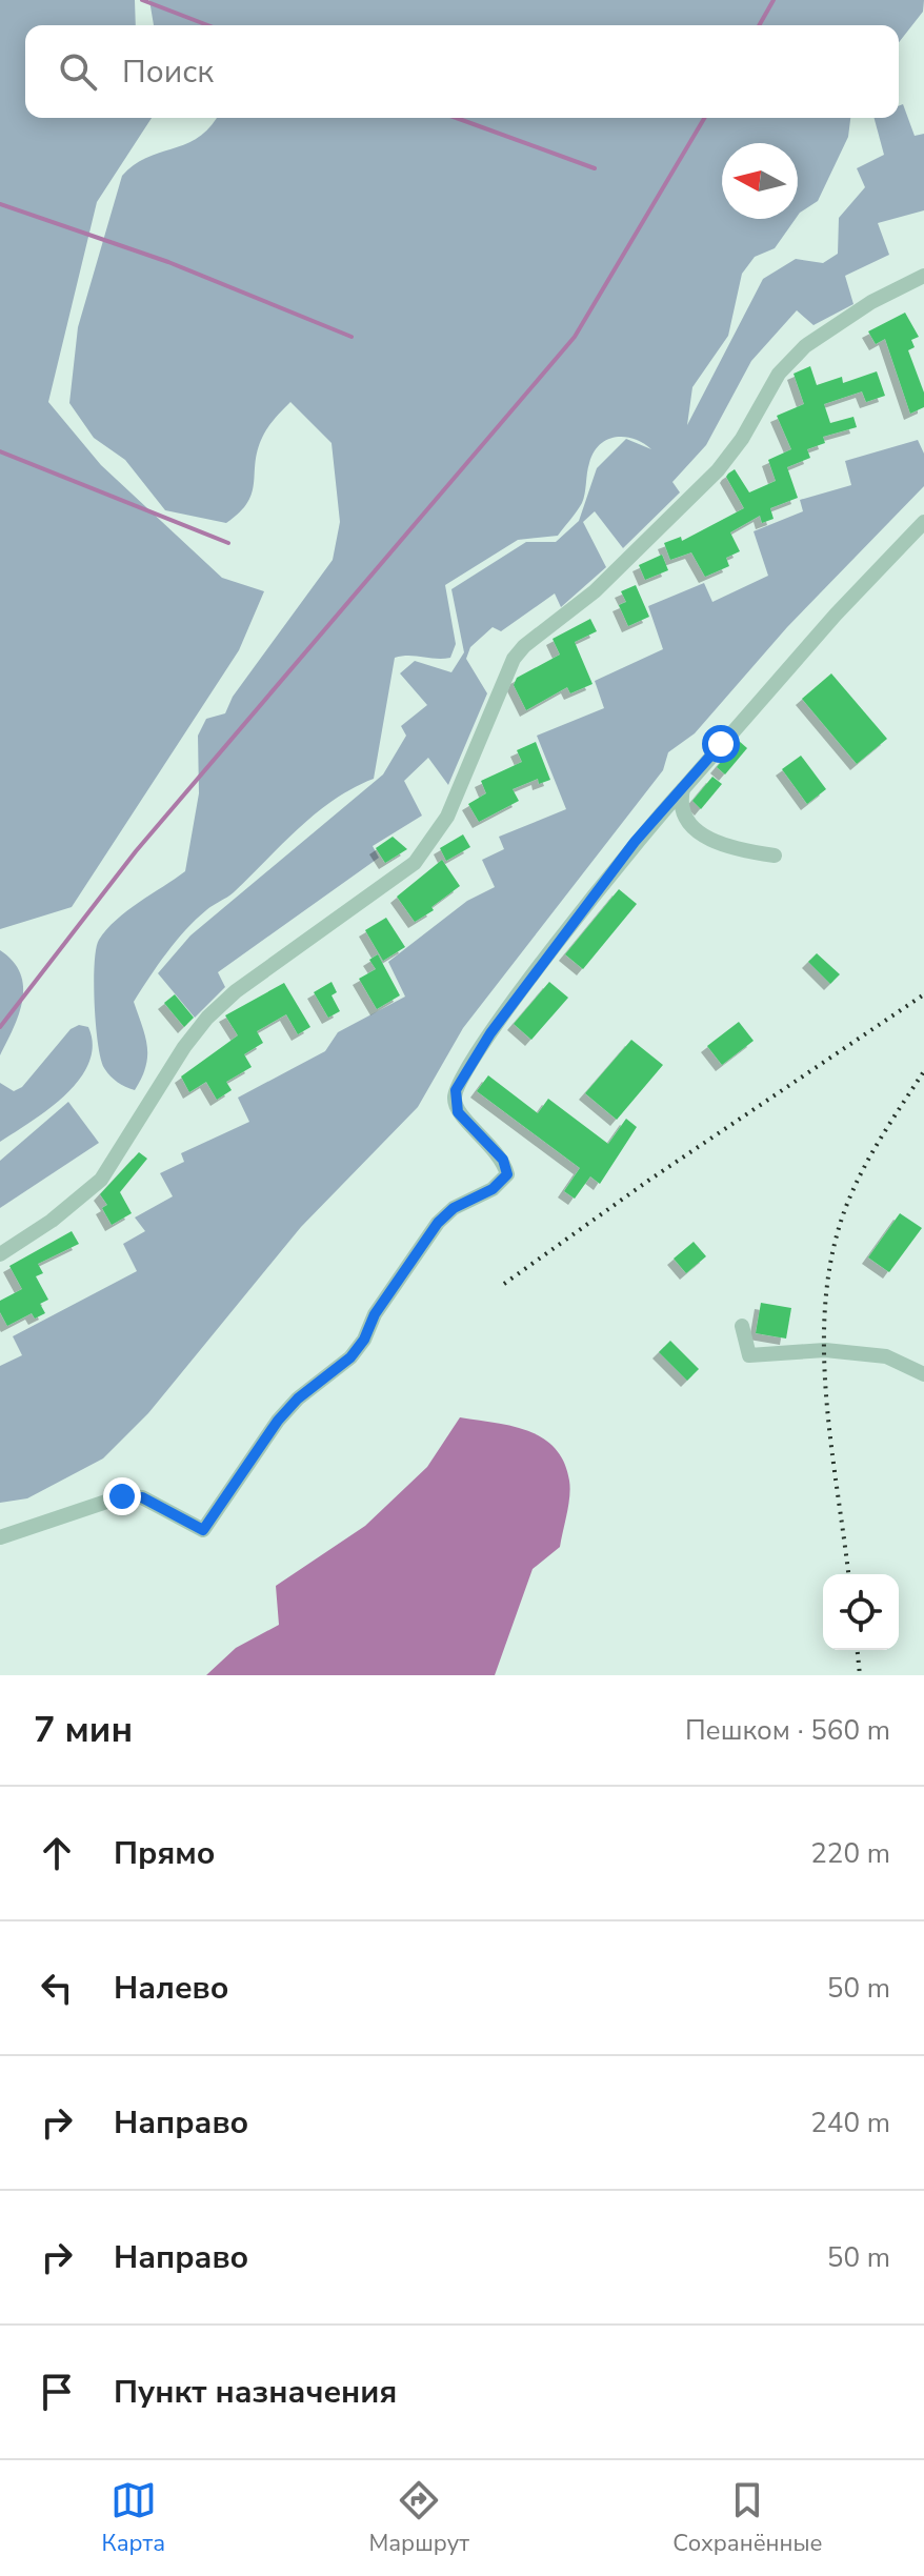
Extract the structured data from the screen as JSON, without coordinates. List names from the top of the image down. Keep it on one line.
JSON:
{"north":"left","page":{"search":"Поиск","heading":["7 мин","Пешком · 560 m"],"list":[["Прямо","220 m"],["Налево","50 m"],["Направо","240 m"],["Направо","50 m"],"Пункт назначения"],"nav":["Карта","Маршрут","Сохранённые"]}}
